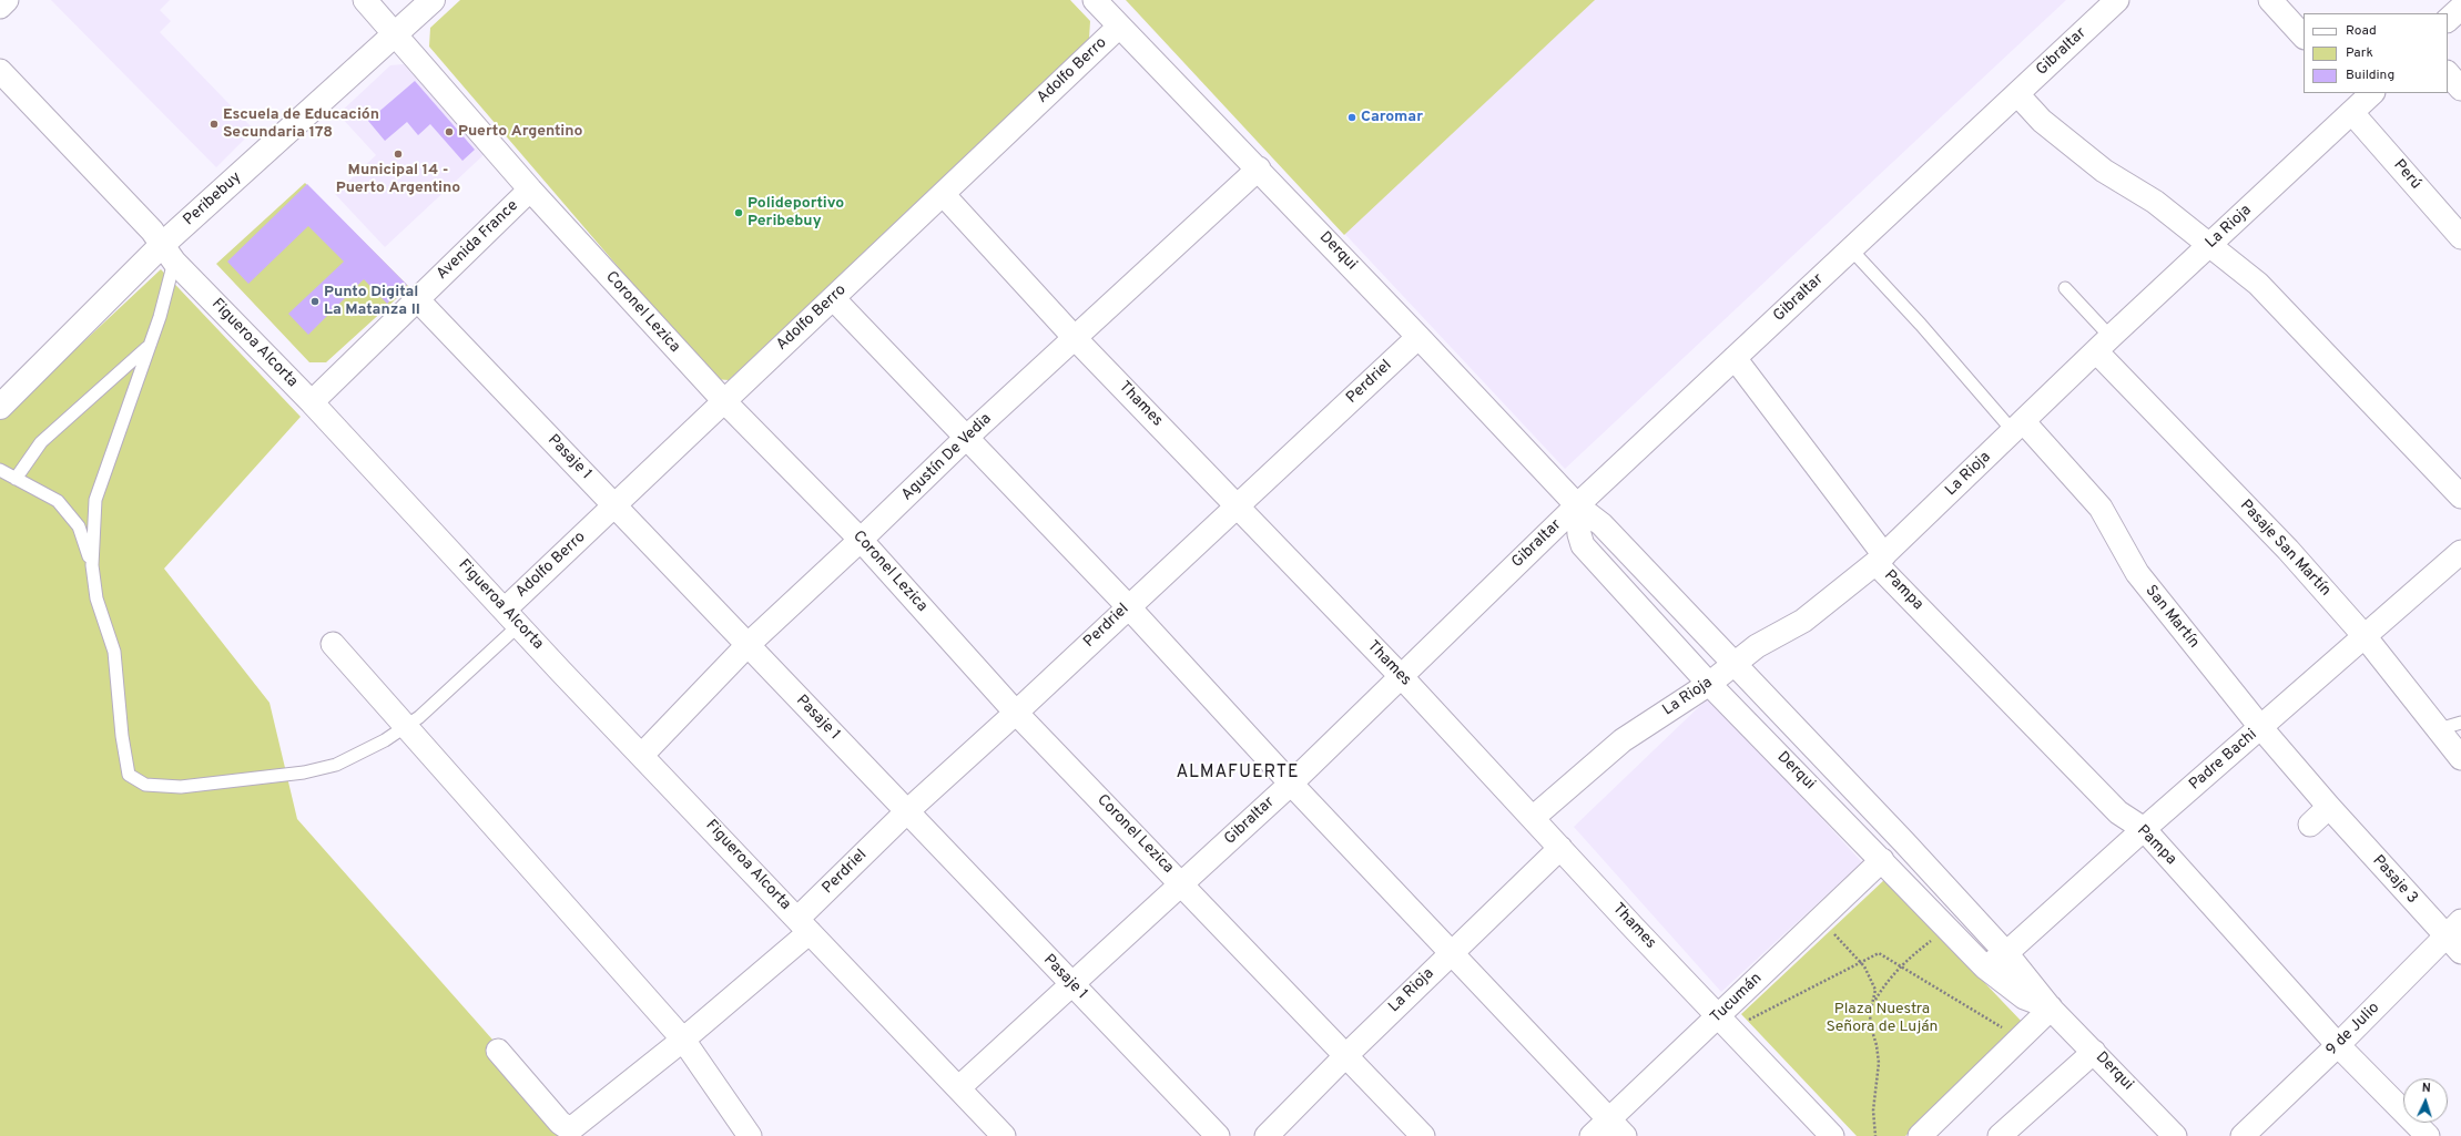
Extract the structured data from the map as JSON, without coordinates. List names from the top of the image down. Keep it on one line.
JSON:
{"streets":{"street":["Gibraltar","Adolfo Berro","Perú","Peribebuy","La Rioja","Avenida France","Derqui","Coronel Lezica","Figueroa Alcorta","Perdriel","Thames","Pasaje 1","Agustín De Vedia","Pasaje San Martín","Pampa","San Martín","Padre Bachi","Pasaje 3","Tucumán","9 de Julio"]},"crossings":[["Gibraltar","Derqui"],["Gibraltar","Coronel Lezica"],["Gibraltar","Figueroa Alcorta"],["Gibraltar","Thames"],["Gibraltar","Pasaje 1"],["Gibraltar","Pampa"],["Adolfo Berro","Derqui"],["Adolfo Berro","Coronel Lezica"],["Adolfo Berro","Figueroa Alcorta"],["Adolfo Berro","Thames"],["Adolfo Berro","Pasaje 1"],["Perú","La Rioja"],["Peribebuy","Coronel Lezica"],["Peribebuy","Figueroa Alcorta"],["La Rioja","Derqui"],["La Rioja","Coronel Lezica"],["La Rioja","Thames"],["La Rioja","Pasaje San Martín"],["La Rioja","Pampa"],["La Rioja","San Martín"],["Avenida France","Coronel Lezica"],["Avenida France","Figueroa Alcorta"],["Avenida France","Pasaje 1"],["Derqui","Perdriel"],["Derqui","Agustín De Vedia"],["Derqui","Padre Bachi"],["Derqui","Tucumán"],["Coronel Lezica","Perdriel"],["Coronel Lezica","Agustín De Vedia"],["Figueroa Alcorta","Perdriel"],["Figueroa Alcorta","Agustín De Vedia"],["Perdriel","Thames"],["Perdriel","Pasaje 1"],["Thames","Agustín De Vedia"],["Thames","Tucumán"],["Pasaje 1","Agustín De Vedia"],["Pasaje San Martín","Padre Bachi"],["Pampa","Padre Bachi"],["Pampa","9 de Julio"],["San Martín","Padre Bachi"],["San Martín","Pasaje 3"],["Pasaje 3","9 de Julio"]],"districts":["ALMAFUERTE"],"parks":["Plaza Nuestra Señora de Luján"],"places":["Caromar","Escuela de Educación Secundaria 178","Puerto Argentino","Municipal 14 - Puerto Argentino","Polideportivo Peribebuy","Punto Digital La Matanza II"],"legend":["Road","Park","Building"],"north":"top"}
